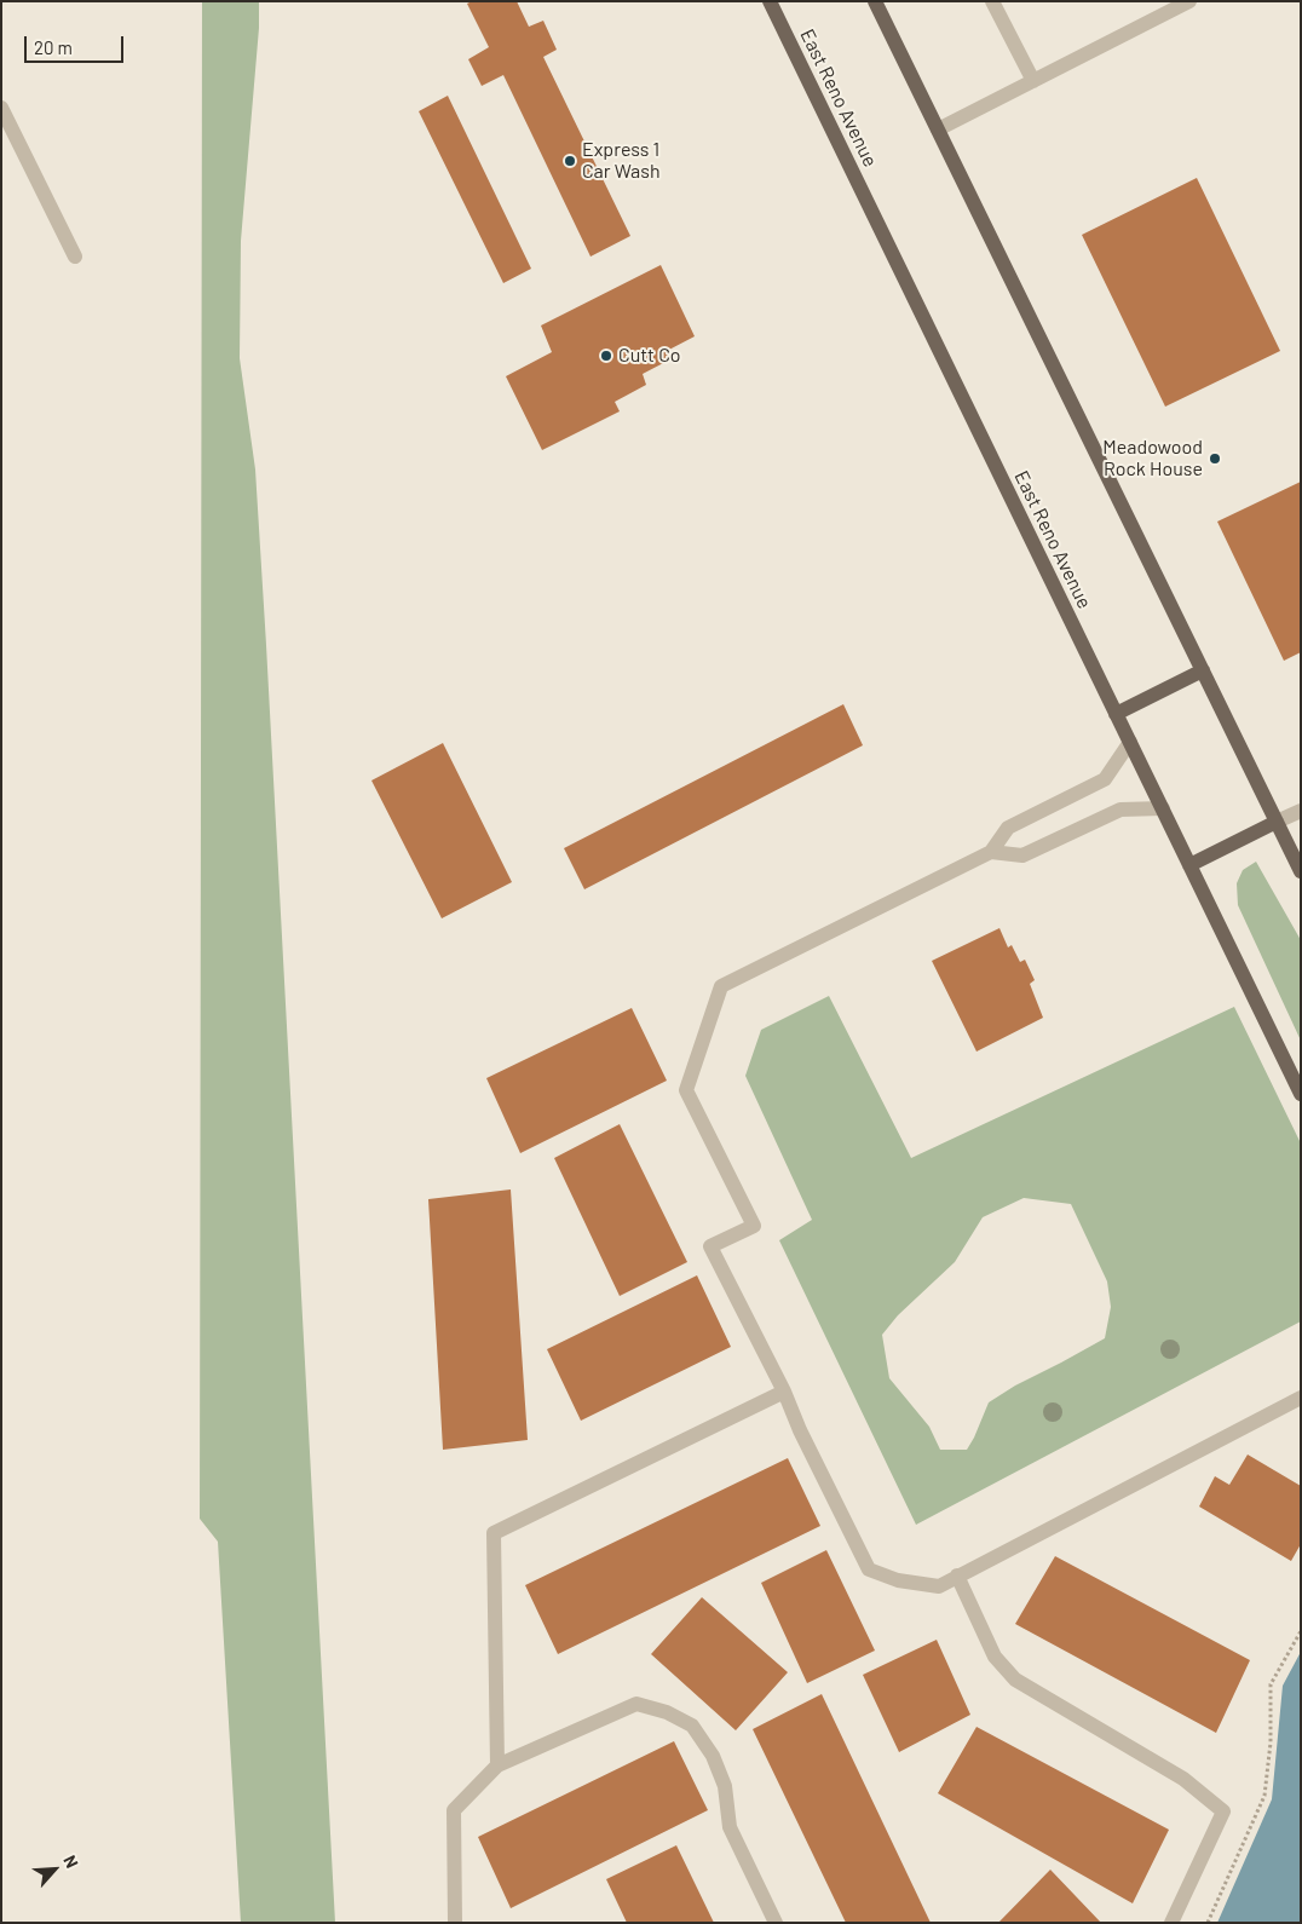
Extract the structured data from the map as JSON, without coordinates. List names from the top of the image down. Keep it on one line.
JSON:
{"streets":{"main road":["East Reno Avenue"]},"places":["Express 1 Car Wash","Cutt Co","Meadowood Rock House"],"scale_bar":"20 m","north":"top right"}
